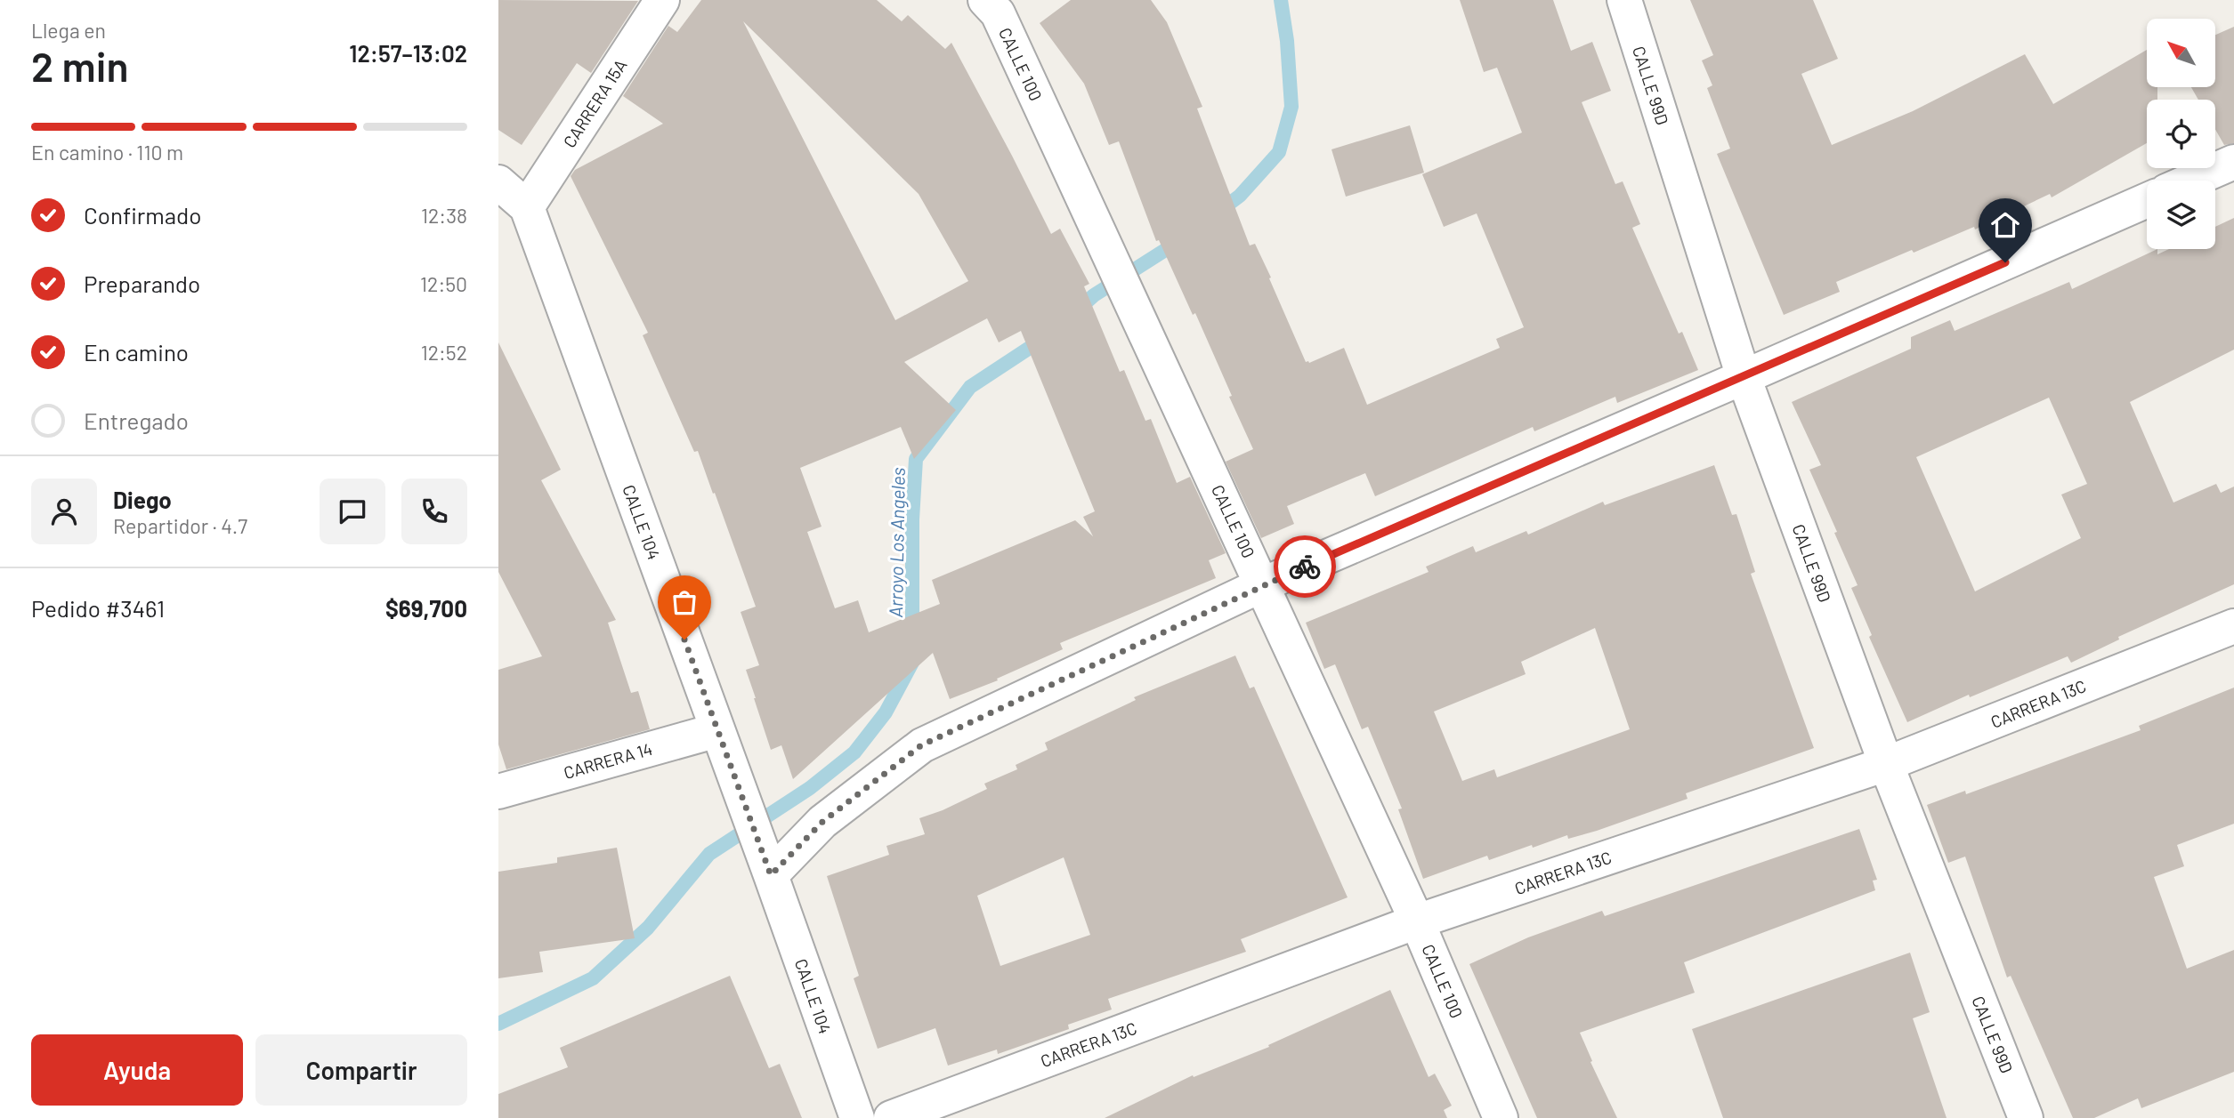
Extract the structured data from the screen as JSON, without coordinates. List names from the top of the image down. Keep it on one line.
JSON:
{"streets":{"street":["CALLE 100","CALLE 99D","CARRERA 15A","CALLE 104","CARRERA 13C","CARRERA 14"]},"crossings":[["CALLE 100","CARRERA 13C"],["CALLE 99D","CARRERA 13C"],["CARRERA 15A","CALLE 104"],["CALLE 104","CARRERA 14"]],"water":["Arroyo Los Angeles"],"north":"top left","page":{"heading":["2 min","Llega en","12:57–13:02"],"panel":["Diego","Repartidor · 4.7","Pedido #3461","$69,700"],"bar":"En camino · 110 m","list":[["Confirmado","12:38"],["Preparando","12:50"],["En camino","12:52"],"Entregado"],"buttons":["Ayuda","Compartir"]}}
